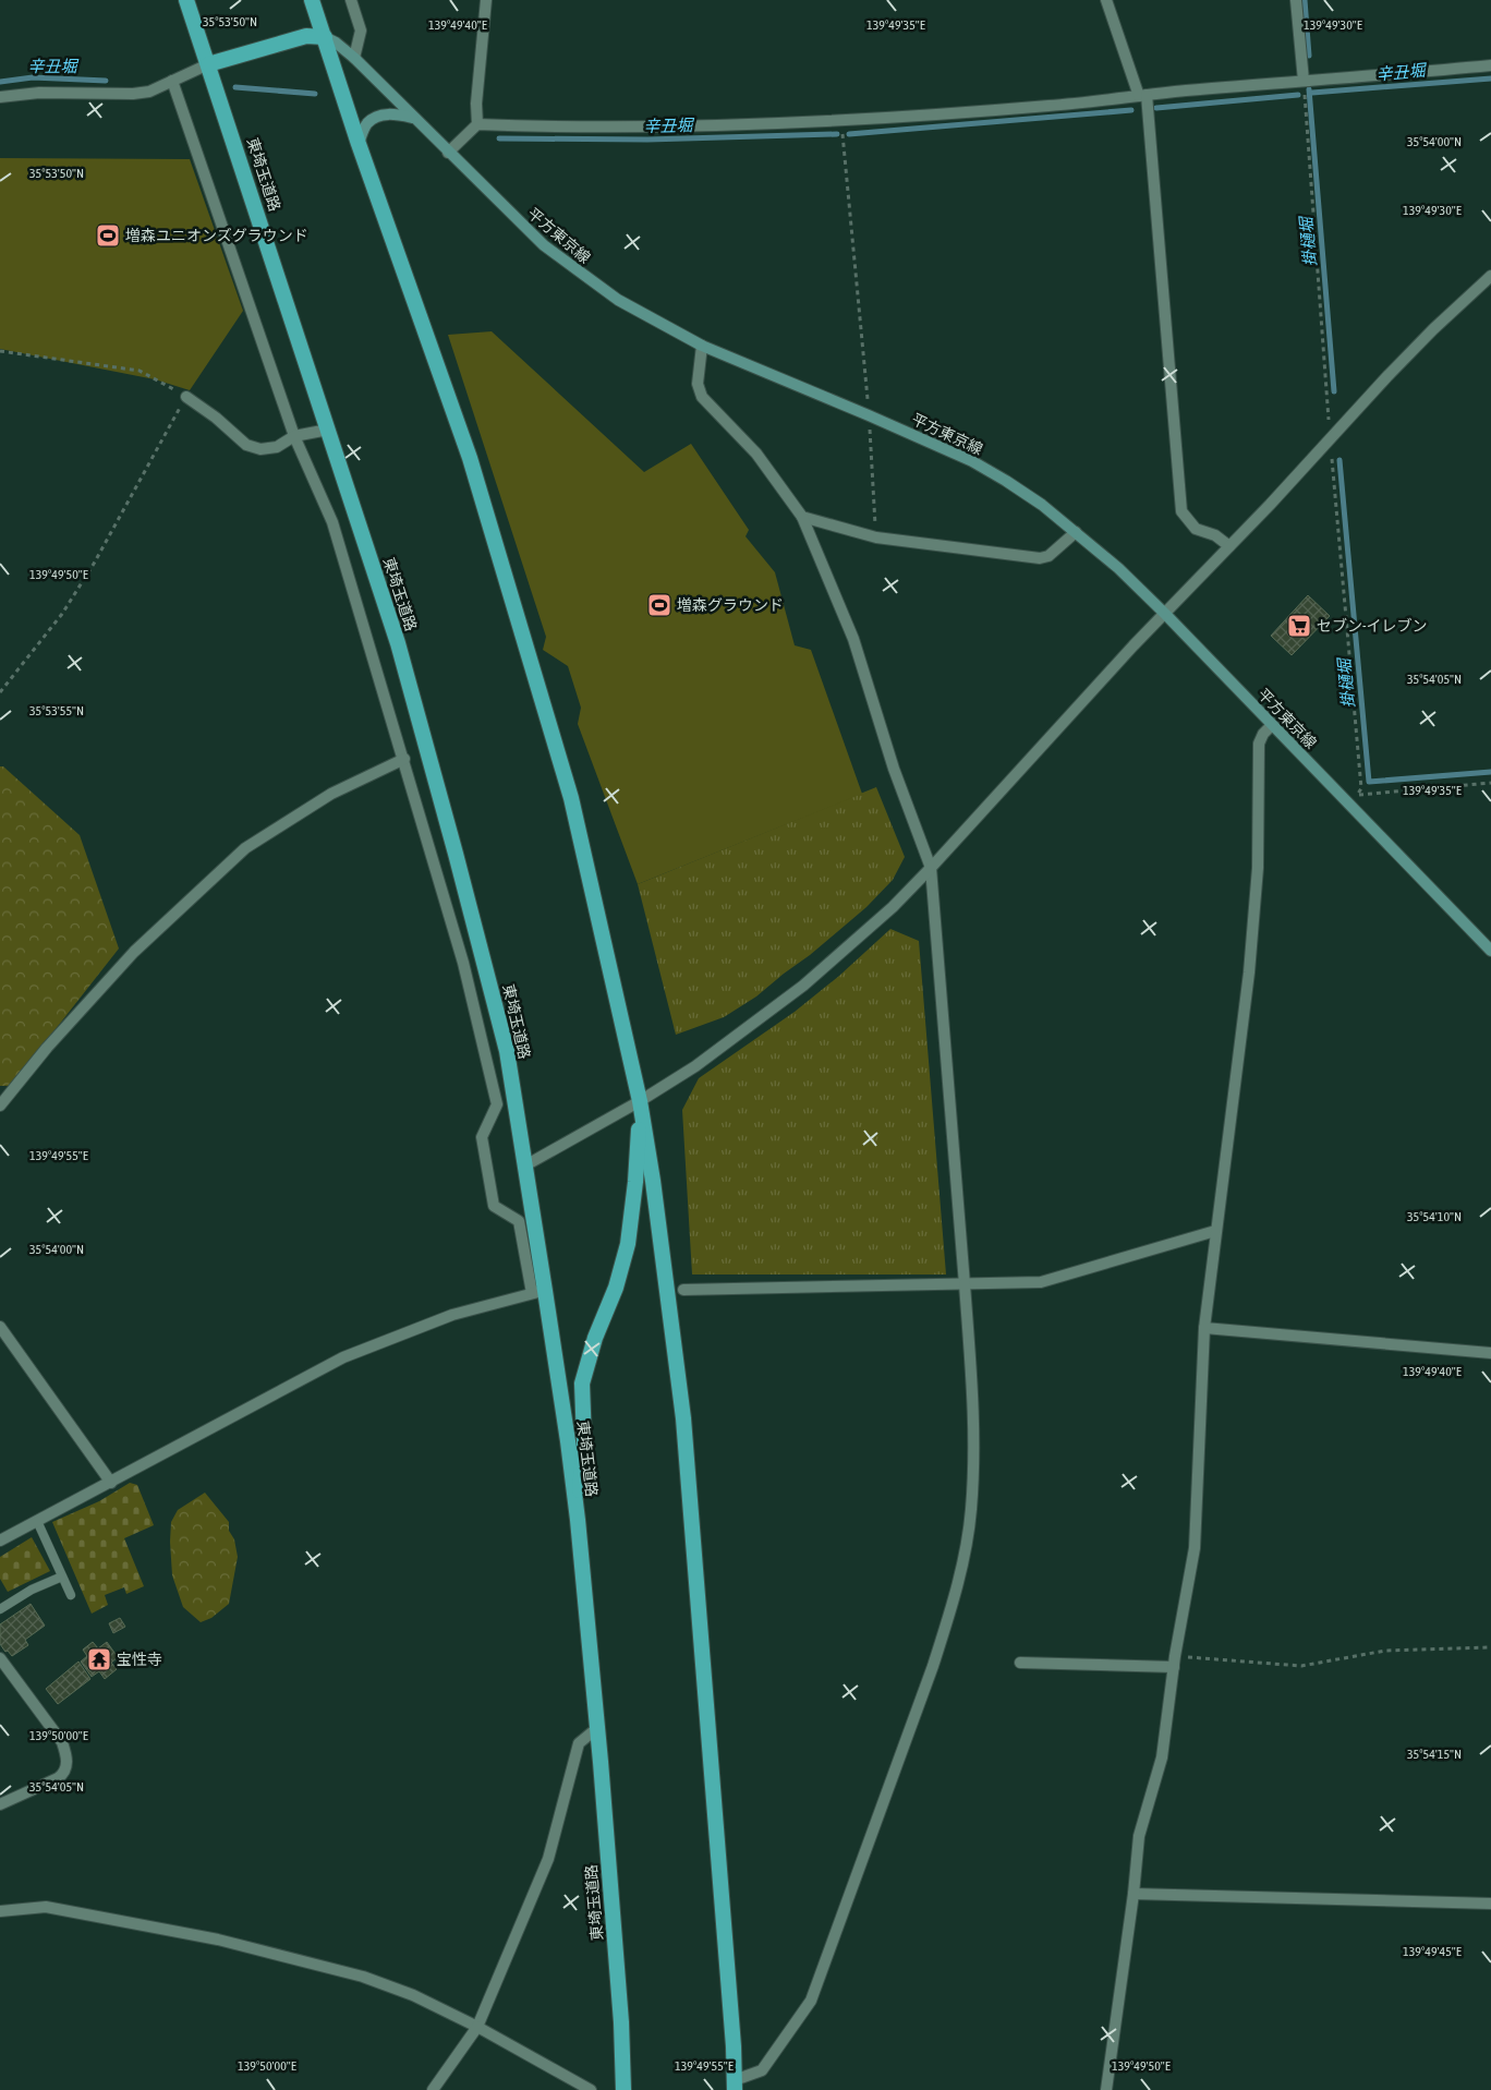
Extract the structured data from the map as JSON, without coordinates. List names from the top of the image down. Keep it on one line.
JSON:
{"streets":{"highway":["東埼玉道路"],"main road":["平方東京線"]},"water":["辛丑堀","掛樋堀"],"places":{"sports":["増森ユニオンズグラウンド","増森グラウンド"],"supermarket":["セブン-イレブン"],"temple":["宝性寺"]},"coordinates":["35°53'50\"N","139°49'40\"E","139°49'35\"E","139°49'30\"E","35°54'00\"N","139°49'50\"E","35°54'05\"N","35°53'55\"N","139°49'55\"E","35°54'10\"N","139°50'00\"E","35°54'15\"N","139°49'45\"E"]}
